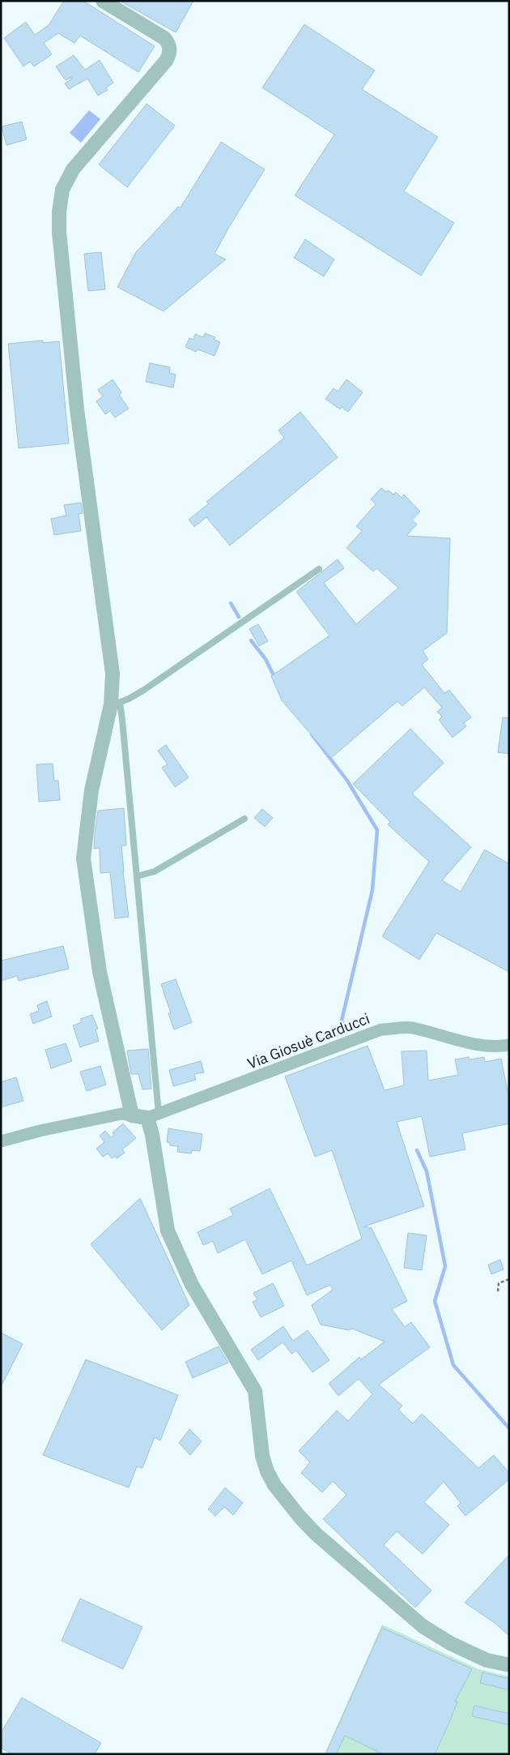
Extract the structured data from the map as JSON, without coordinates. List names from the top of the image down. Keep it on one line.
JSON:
{"streets":{"street":["Via Giosuè Carducci"]}}
